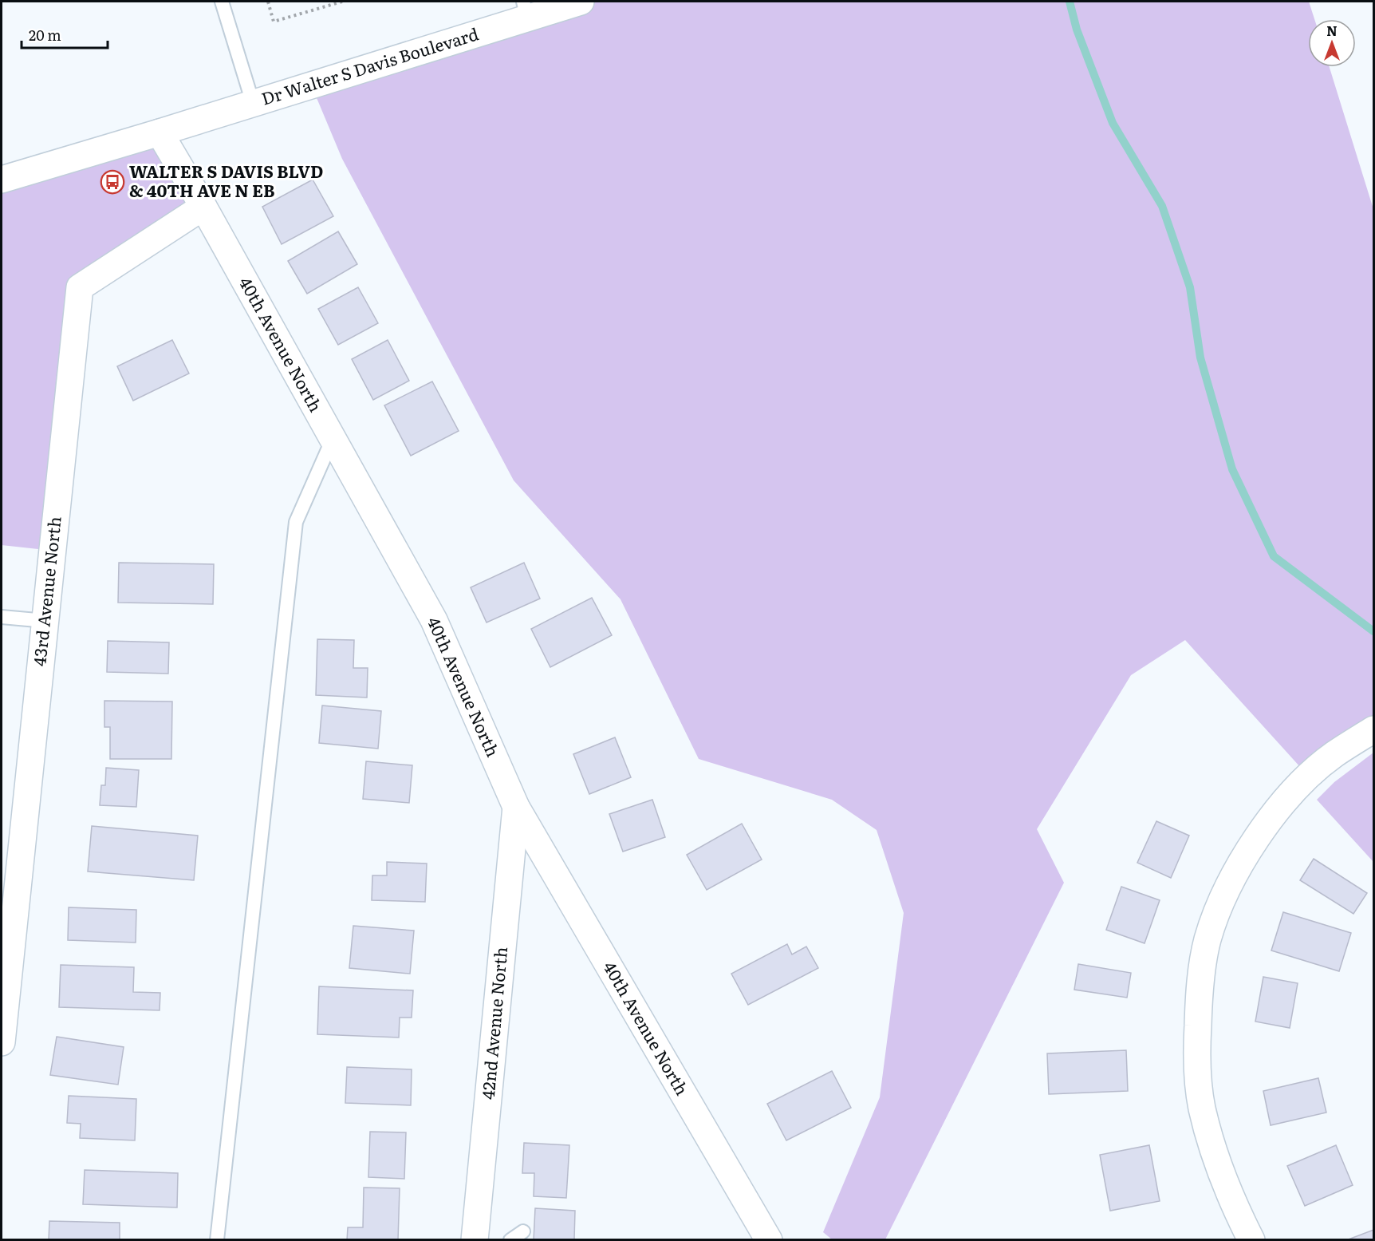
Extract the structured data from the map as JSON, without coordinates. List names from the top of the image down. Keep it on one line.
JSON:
{"streets":{"street":["Dr Walter S Davis Boulevard","40th Avenue North","43rd Avenue North","42nd Avenue North"]},"crossings":[["Dr Walter S Davis Boulevard","40th Avenue North"],["40th Avenue North","43rd Avenue North"],["40th Avenue North","42nd Avenue North"]],"places":{"bus stop":["WALTER S DAVIS BLVD & 40TH AVE N EB"]},"scale_bar":"20 m","north":"top"}
